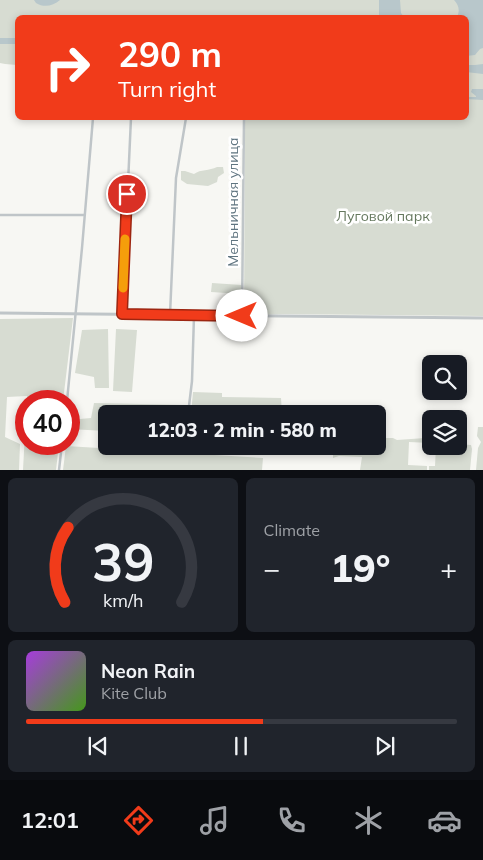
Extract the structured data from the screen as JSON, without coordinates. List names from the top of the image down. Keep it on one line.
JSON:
{"streets":{"street":["Мельничная улица"]},"parks":["Луговой парк"],"page":{"turn":["290 m","Turn right"],"limit":"40","trip":"12:03 · 2 min · 580 m","tile":"Climate","heat":["−","19°","+"],"song":["Neon Rain","Kite Club"],"tabs":"12:01","gauge":["39","km/h"]}}
